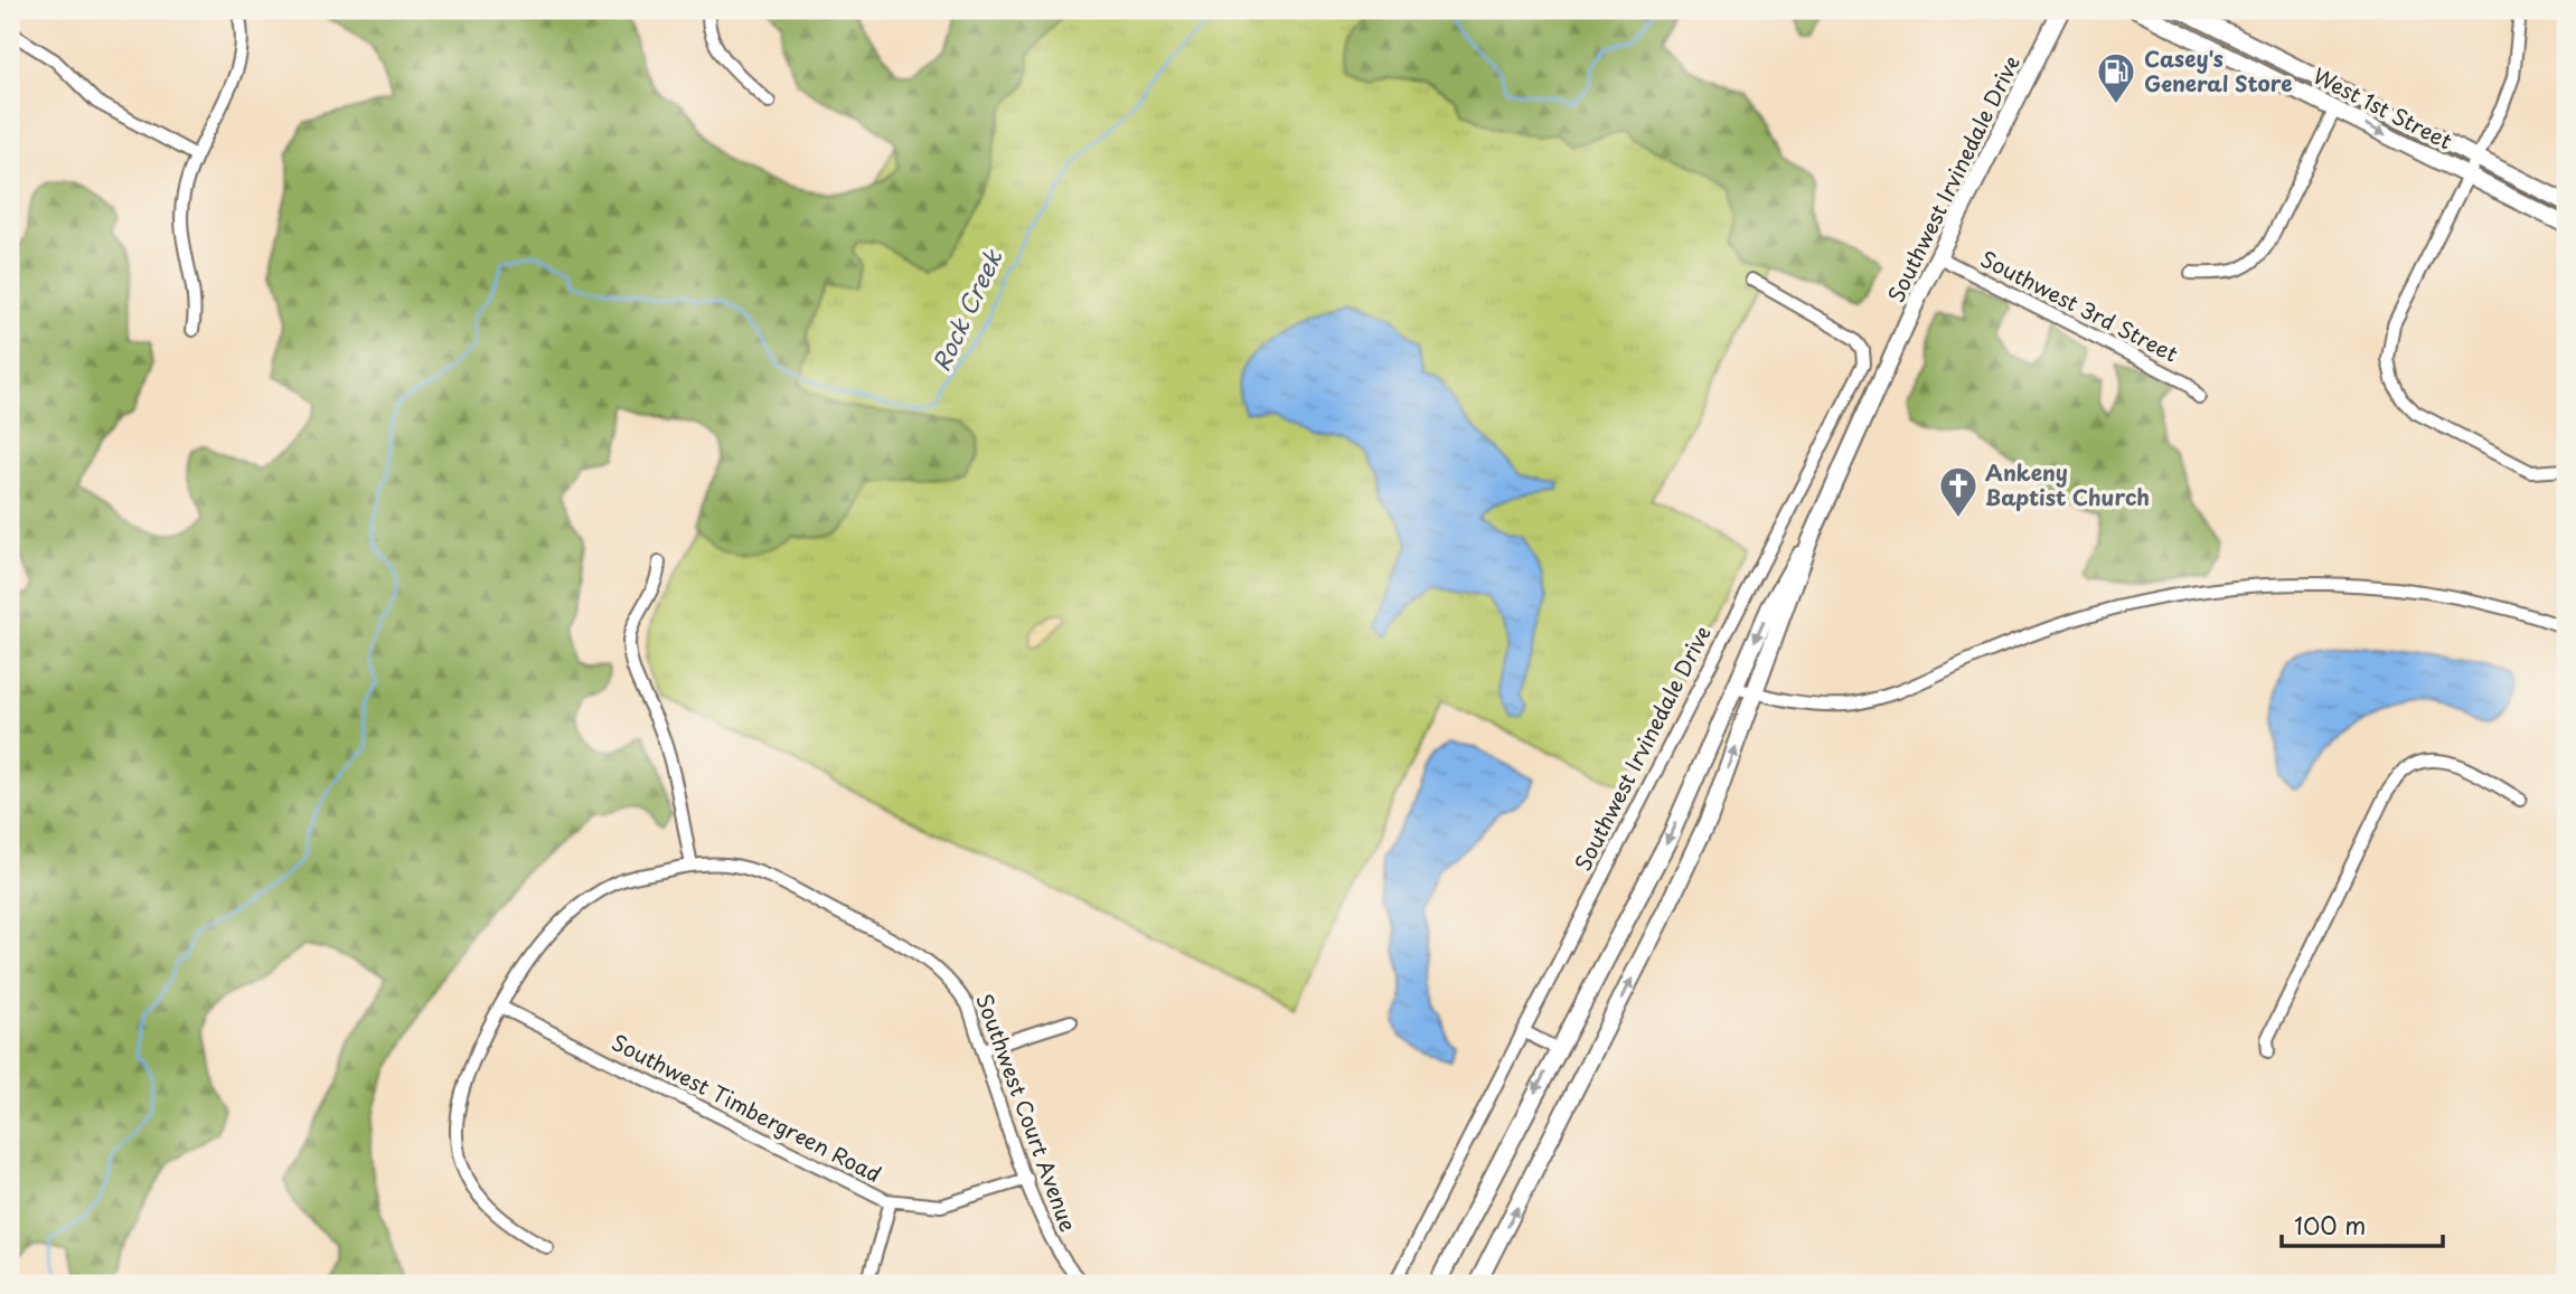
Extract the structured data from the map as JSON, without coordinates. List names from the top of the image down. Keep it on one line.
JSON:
{"streets":{"main road":["West 1st Street","Southwest Irvinedale Drive"],"street":["Southwest 3rd Street","Southwest Timbergreen Road","Southwest Court Avenue"]},"crossings":[["Southwest Irvinedale Drive","Southwest 3rd Street"],["Southwest Timbergreen Road","Southwest Court Avenue"]],"water":["Rock Creek"],"places":{"fuel station":["Casey's General Store"],"church":["Ankeny Baptist Church"]},"scale_bar":"100 m"}
